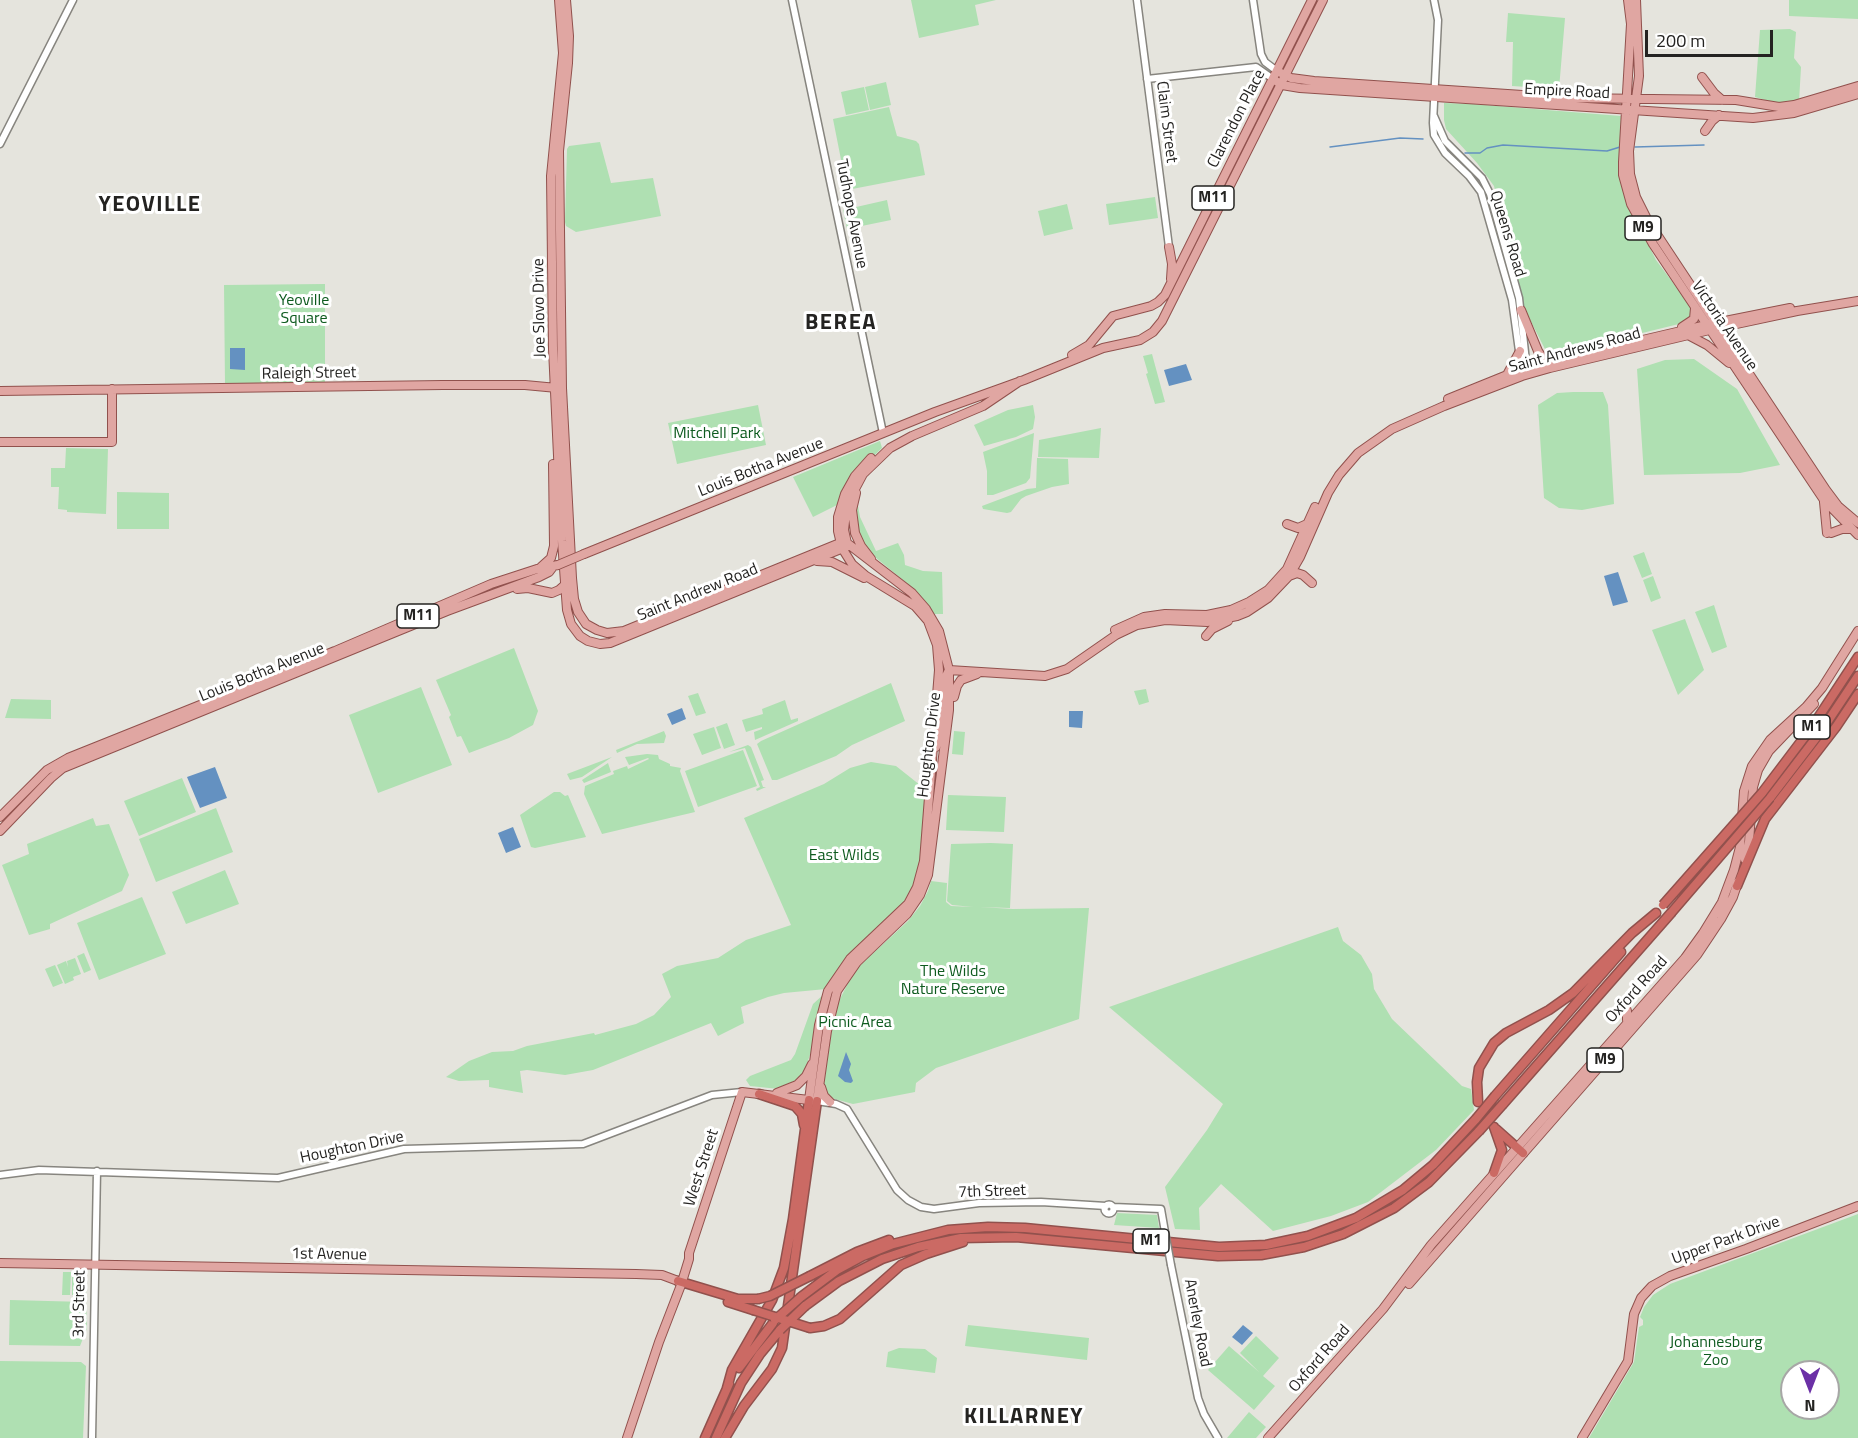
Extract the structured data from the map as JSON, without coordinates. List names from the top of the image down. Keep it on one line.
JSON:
{"streets":{"highway":["M1"],"main road":["Empire Road","Clarendon Place","M11","M9","Joe Slovo Drive","Victoria Avenue","Saint Andrews Road","Raleigh Street","Louis Botha Avenue","Saint Andrew Road","Houghton Drive","Oxford Road","West Street","Upper Park Drive","1st Avenue"],"street":["Claim Street","Tudhope Avenue","Queens Road","7th Street","3rd Street","Anerley Road"]},"crossings":[["Empire Road","Clarendon Place"],["Empire Road","M9"],["Empire Road","Queens Road"],["Empire Road","Victoria Avenue"],["Clarendon Place","Louis Botha Avenue"],["Tudhope Avenue","Louis Botha Avenue"],["M9","Victoria Avenue"],["Queens Road","Saint Andrews Road"],["Joe Slovo Drive","Raleigh Street"],["Joe Slovo Drive","Saint Andrew Road"],["Victoria Avenue","Saint Andrews Road"],["Saint Andrew Road","Houghton Drive"],["Houghton Drive","West Street"],["Houghton Drive","3rd Street"],["West Street","1st Avenue"],["7th Street","Anerley Road"],["1st Avenue","3rd Street"]],"districts":["YEOVILLE","BEREA","KILLARNEY"],"parks":["Yeoville Square","Mitchell Park","East Wilds","The Wilds Nature Reserve","Picnic Area","Johannesburg Zoo"],"scale_bar":"200 m","north":"bottom"}
